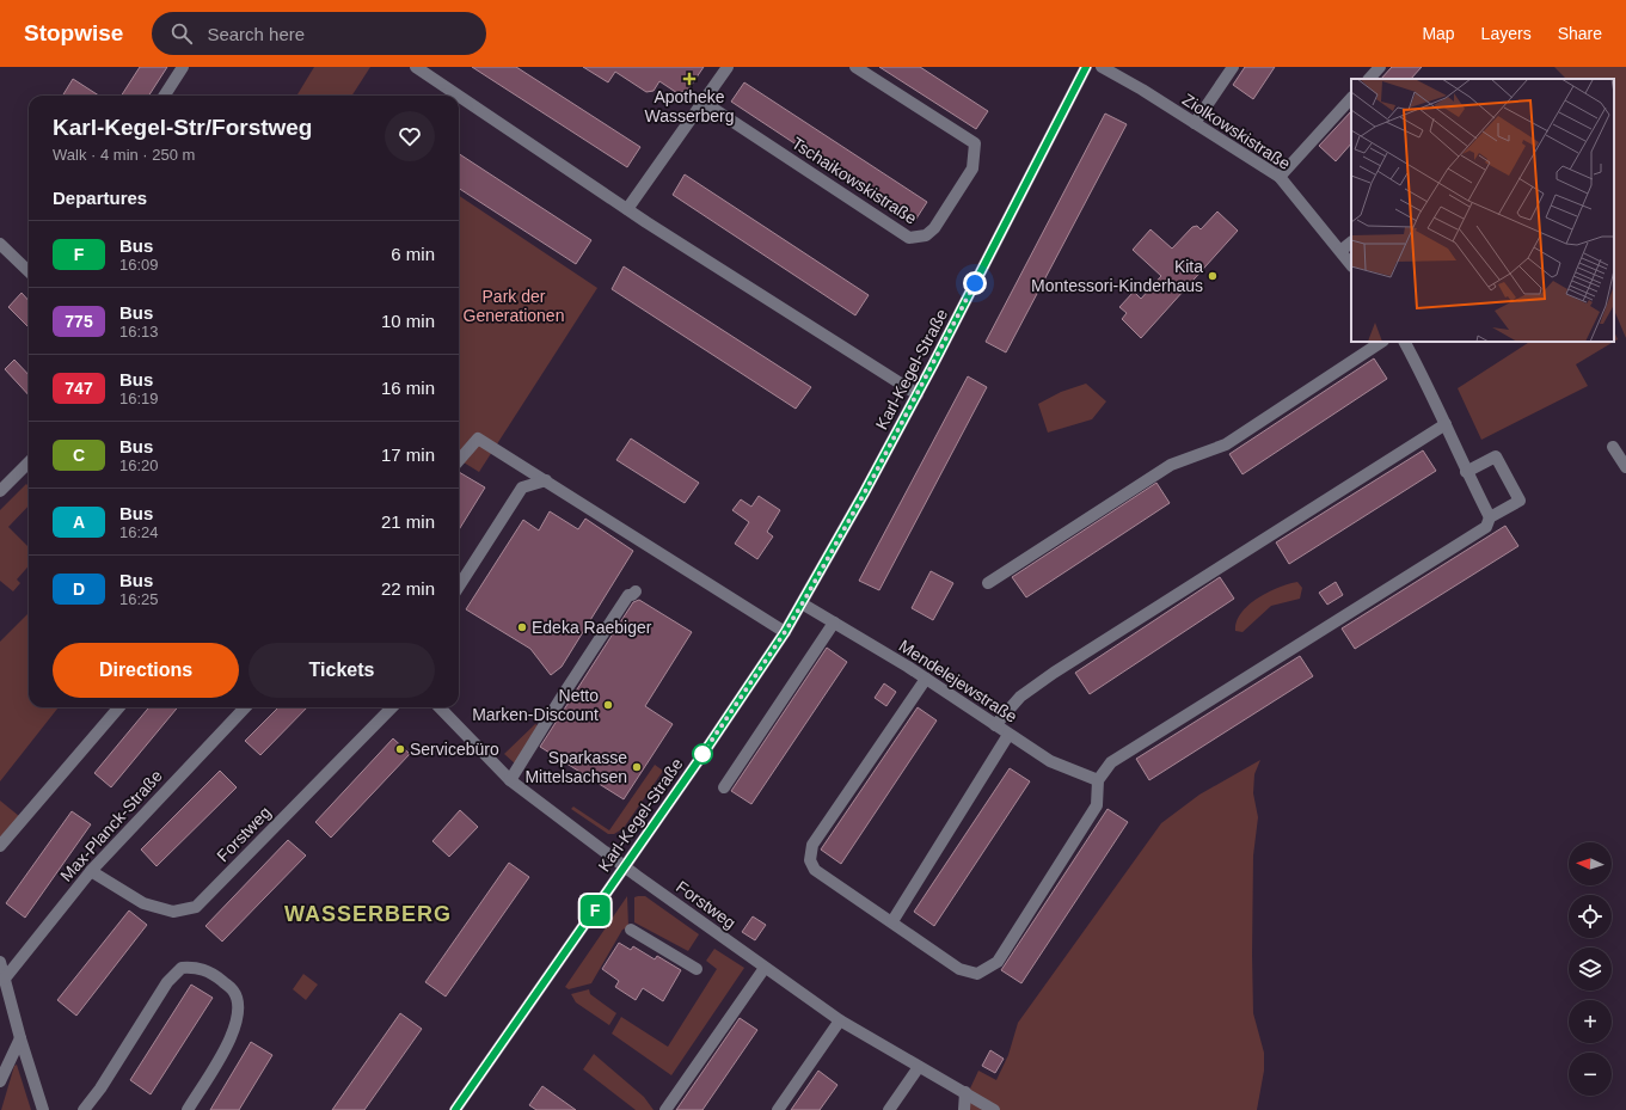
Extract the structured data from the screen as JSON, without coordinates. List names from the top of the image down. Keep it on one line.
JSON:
{"streets":{"street":["Ziolkowskistraße","Tschaikowskistraße","Karl-Kegel-Straße","Mendelejewstraße","Max-Planck-Straße","Forstweg"]},"crossings":[["Karl-Kegel-Straße","Mendelejewstraße"],["Karl-Kegel-Straße","Forstweg"],["Max-Planck-Straße","Forstweg"]],"districts":["WASSERBERG"],"parks":["Park der Generationen"],"places":{"health":["Apotheke Wasserberg"],"other":["Kita Montessori-Kinderhaus","Edeka Raebiger","Netto Marken-Discount","Servicebüro","Sparkasse Mittelsachsen"]},"lines":["bus line F"],"north":"left","page":{"header":"Stopwise","search":"Search here","nav":["Map","Layers","Share"],"on_map":"F","heading":[["Karl-Kegel-Str/Forstweg","Walk · 4 min · 250 m"],"Departures"],"list":[{"mark":"F","name":"Bus","note":"16:09","value":"6 min"},{"mark":"775","name":"Bus","note":"16:13","value":"10 min"},{"mark":"747","name":"Bus","note":"16:19","value":"16 min"},{"mark":"C","name":"Bus","note":"16:20","value":"17 min"},{"mark":"A","name":"Bus","note":"16:24","value":"21 min"},{"mark":"D","name":"Bus","note":"16:25","value":"22 min"}],"buttons":["Directions","Tickets"],"map_buttons":["+","−"]}}
